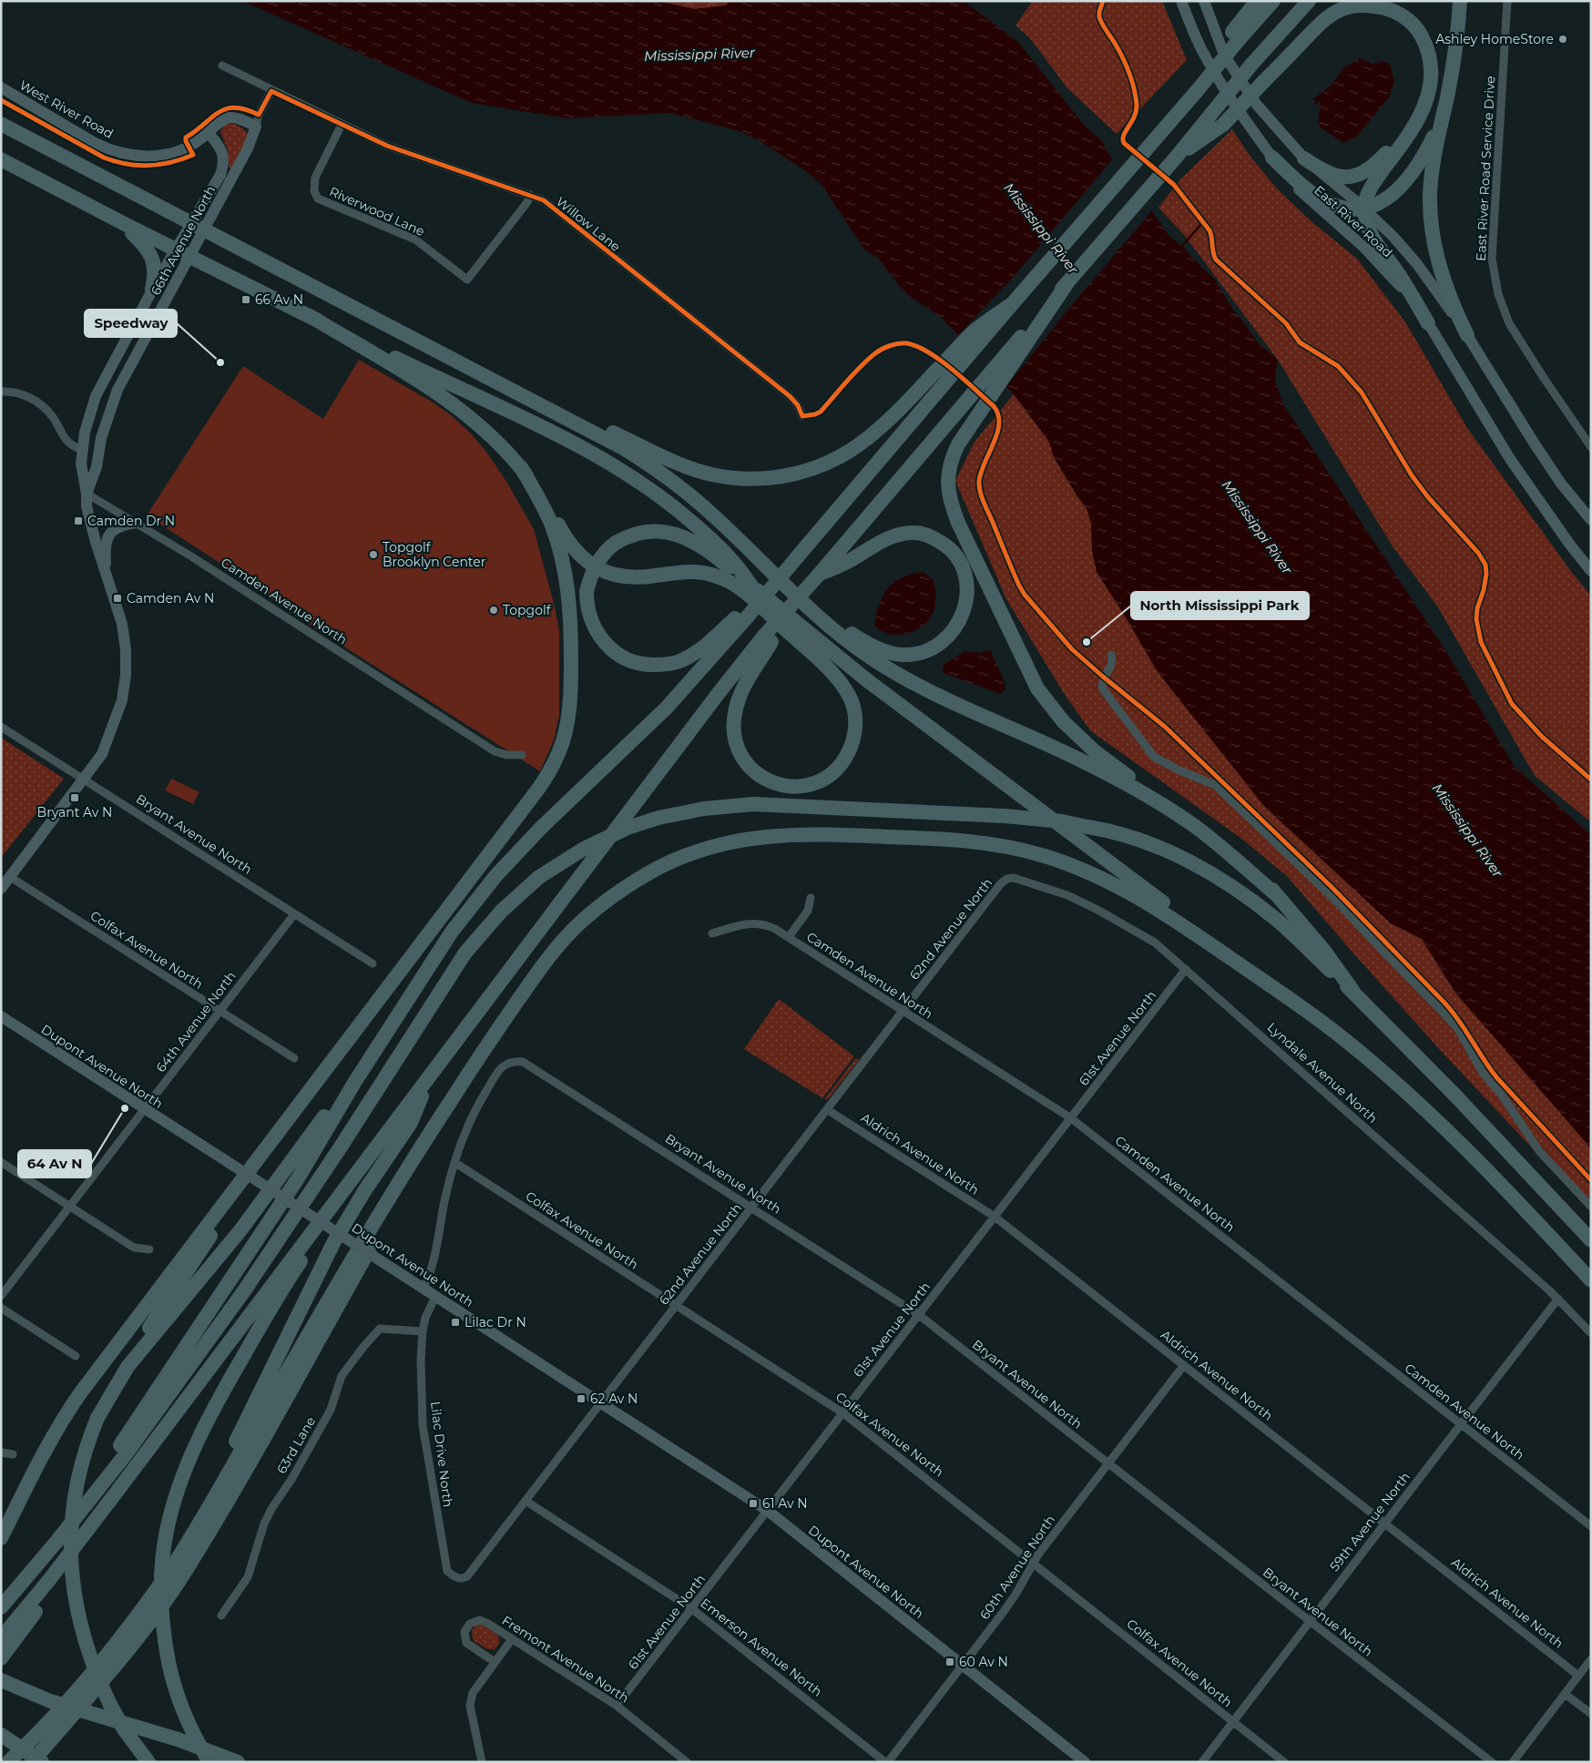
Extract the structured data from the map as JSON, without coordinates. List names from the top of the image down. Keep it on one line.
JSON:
{"streets":{"street":["West River Road","East River Road Service Drive","Riverwood Lane","East River Road","Willow Lane","66th Avenue North","Camden Avenue North","Bryant Avenue North","62nd Avenue North","Colfax Avenue North","64th Avenue North","61st Avenue North","Dupont Avenue North","Lyndale Avenue North","Aldrich Avenue North","63rd Lane","Lilac Drive North","59th Avenue North","60th Avenue North","Emerson Avenue North","Fremont Avenue North"]},"crossings":[["West River Road","66th Avenue North"],["Riverwood Lane","Willow Lane"],["Willow Lane","66th Avenue North"],["66th Avenue North","Camden Avenue North"],["66th Avenue North","Bryant Avenue North"],["66th Avenue North","Colfax Avenue North"],["Camden Avenue North","62nd Avenue North"],["Camden Avenue North","61st Avenue North"],["Camden Avenue North","59th Avenue North"],["Bryant Avenue North","62nd Avenue North"],["Bryant Avenue North","Colfax Avenue North"],["Bryant Avenue North","64th Avenue North"],["Bryant Avenue North","61st Avenue North"],["Bryant Avenue North","59th Avenue North"],["Bryant Avenue North","60th Avenue North"],["62nd Avenue North","Colfax Avenue North"],["62nd Avenue North","Dupont Avenue North"],["62nd Avenue North","Lyndale Avenue North"],["62nd Avenue North","Aldrich Avenue North"],["62nd Avenue North","Lilac Drive North"],["62nd Avenue North","Emerson Avenue North"],["Colfax Avenue North","64th Avenue North"],["Colfax Avenue North","61st Avenue North"],["Colfax Avenue North","59th Avenue North"],["Colfax Avenue North","60th Avenue North"],["64th Avenue North","Dupont Avenue North"],["61st Avenue North","Dupont Avenue North"],["61st Avenue North","Lyndale Avenue North"],["61st Avenue North","Aldrich Avenue North"],["61st Avenue North","Emerson Avenue North"],["61st Avenue North","Fremont Avenue North"],["Dupont Avenue North","Lilac Drive North"],["Dupont Avenue North","60th Avenue North"],["Lyndale Avenue North","59th Avenue North"],["Aldrich Avenue North","59th Avenue North"],["Aldrich Avenue North","60th Avenue North"],["63rd Lane","Lilac Drive North"],["60th Avenue North","Emerson Avenue North"]],"water":["Mississippi River"],"places":{"other":["Ashley HomeStore","Speedway","Topgolf Brooklyn Center","Topgolf","North Mississippi Park","64 Av N"],"transit":["66 Av N","Camden Dr N","Camden Av N","Bryant Av N","Lilac Dr N","62 Av N","61 Av N","60 Av N"]}}
